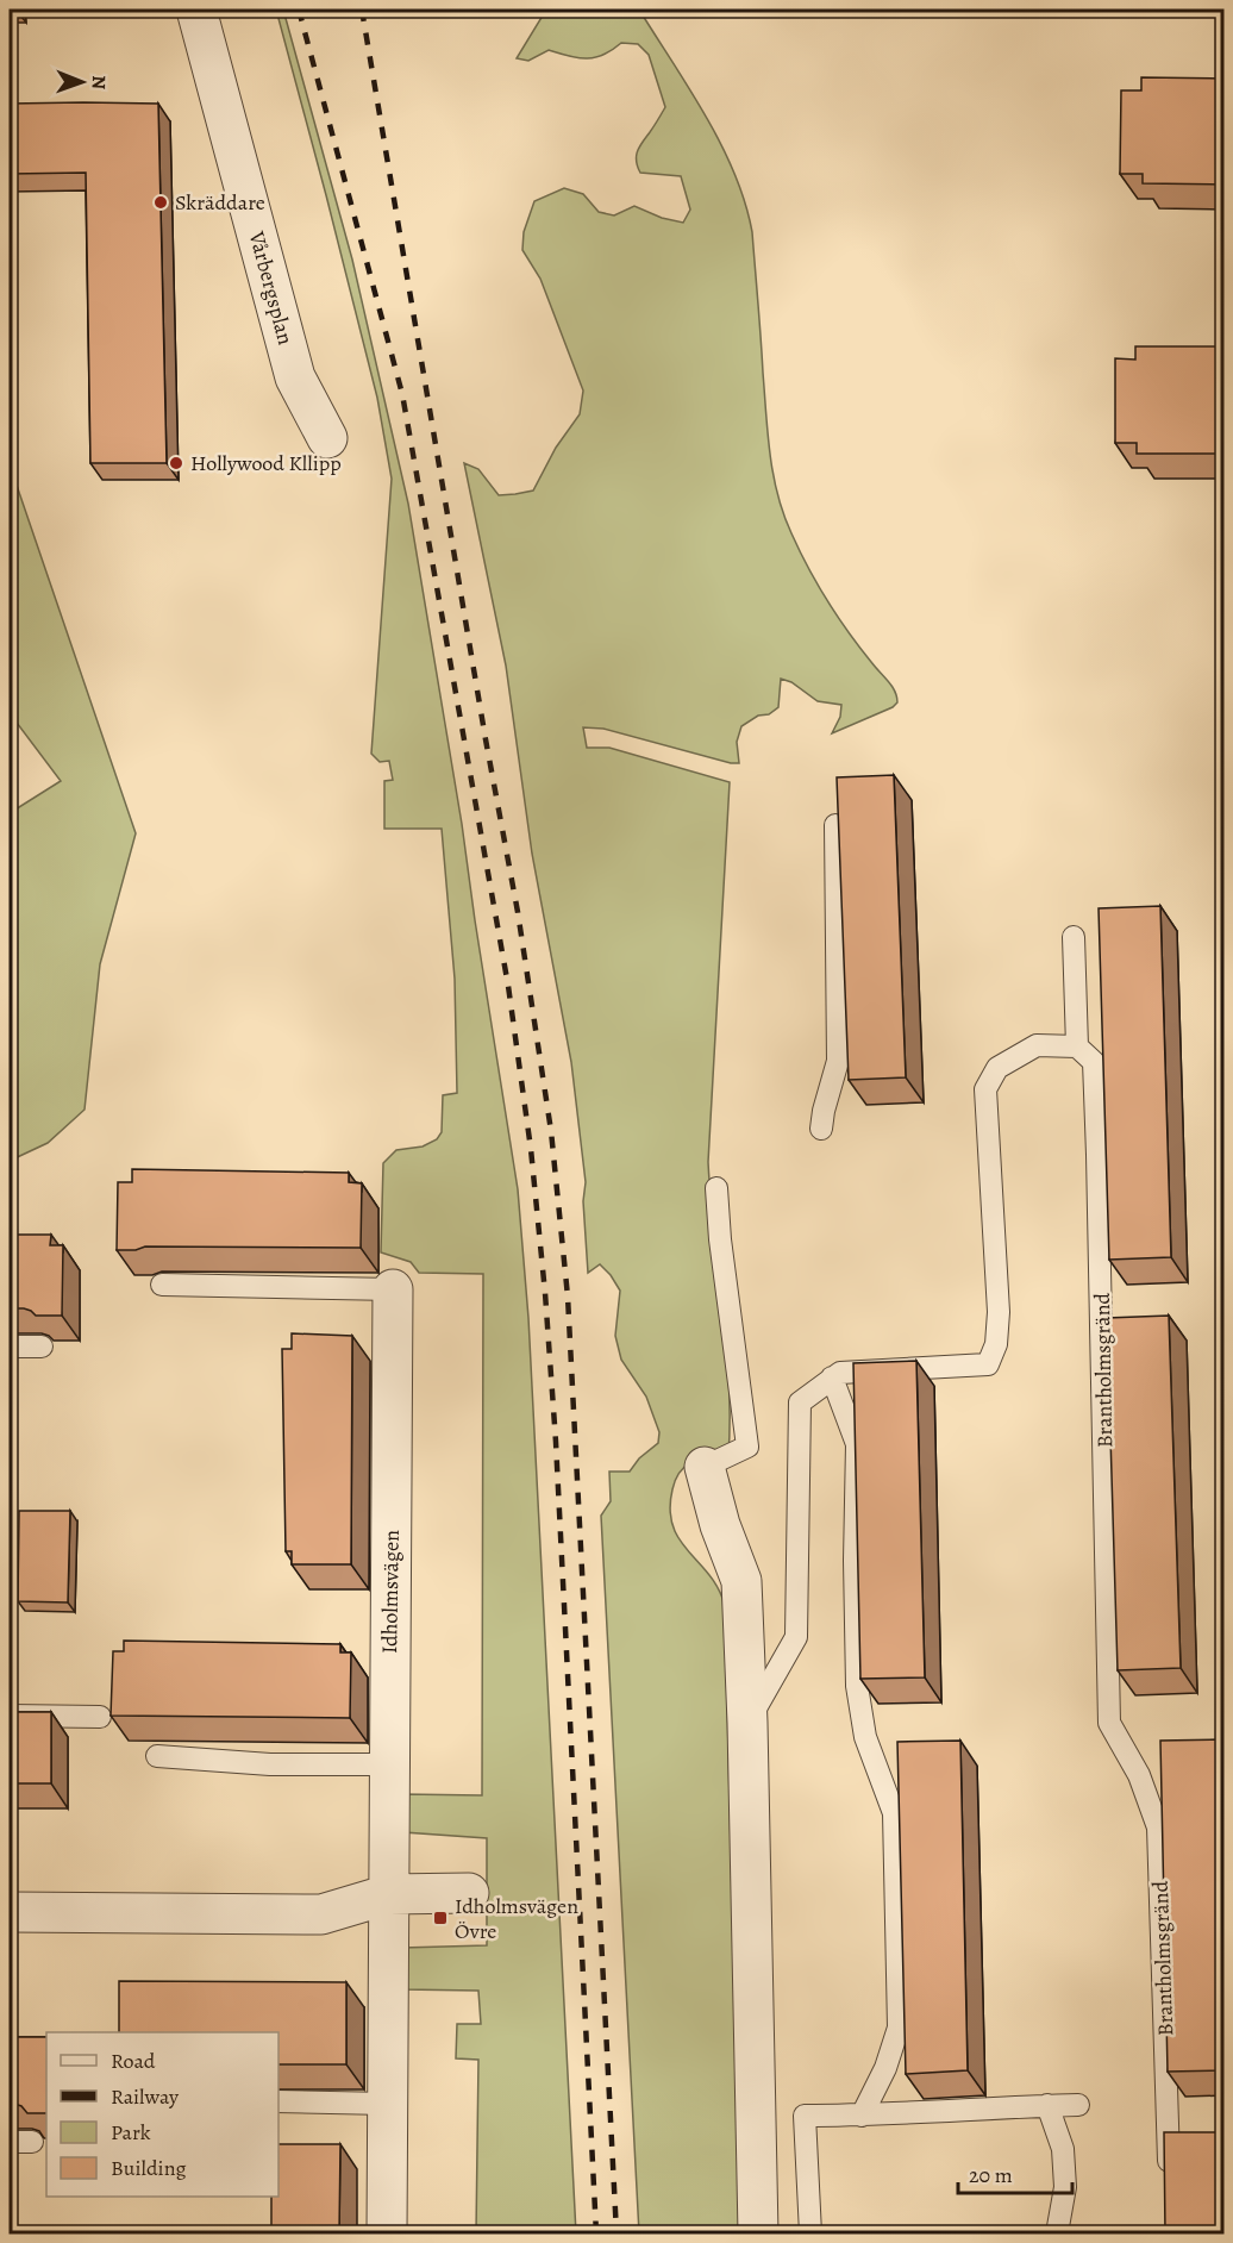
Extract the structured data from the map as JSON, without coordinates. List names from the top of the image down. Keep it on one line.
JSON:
{"streets":{"street":["Vårbergsplan","Idholmsvägen"],"lane":["Brantholmsgränd"]},"places":{"other":["Skräddare","Hollywood Kllipp"],"transit":["Idholmsvägen Övre"]},"legend":["Road","Railway","Park","Building"],"scale_bar":"20 m","north":"right"}
